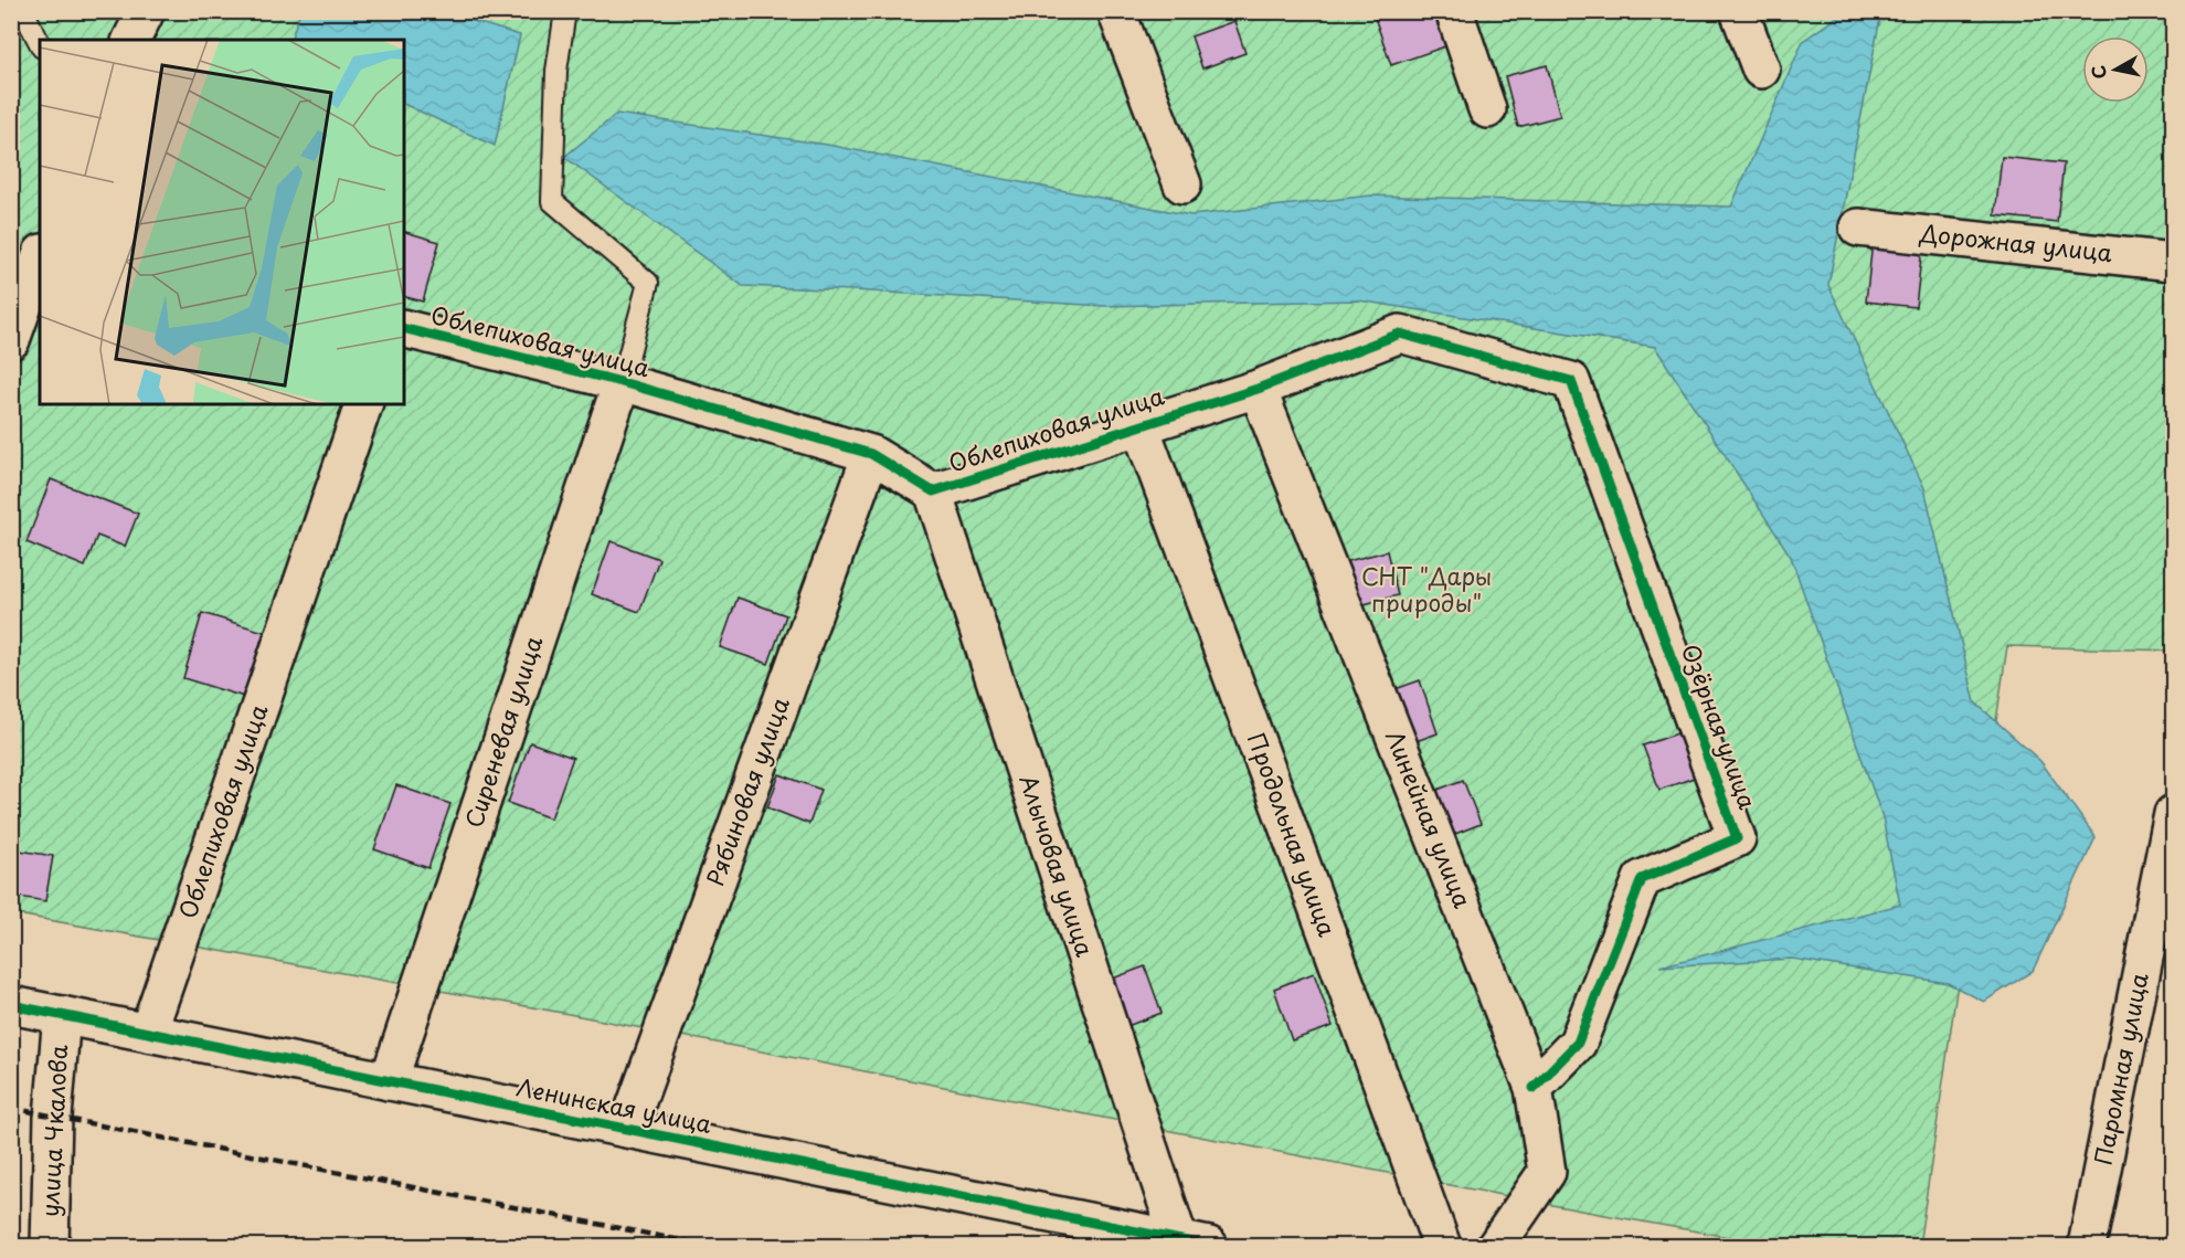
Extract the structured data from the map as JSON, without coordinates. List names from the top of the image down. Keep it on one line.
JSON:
{"streets":{"street":["Дорожная улица","Облепиховая улица","Озёрная улица","Сиреневая улица","Рябиновая улица","Линейная улица","Продольная улица","Алычовая улица","Паромная улица","Ленинская улица","улица Чкалова"]},"crossings":[["Облепиховая улица","Озёрная улица"],["Облепиховая улица","Сиреневая улица"],["Облепиховая улица","Рябиновая улица"],["Облепиховая улица","Линейная улица"],["Облепиховая улица","Продольная улица"],["Облепиховая улица","Алычовая улица"],["Облепиховая улица","Ленинская улица"],["Озёрная улица","Линейная улица"],["Сиреневая улица","Ленинская улица"],["Рябиновая улица","Ленинская улица"],["Алычовая улица","Ленинская улица"],["Ленинская улица","улица Чкалова"]],"parks":["СНТ \"Дары природы\""],"north":"left"}
